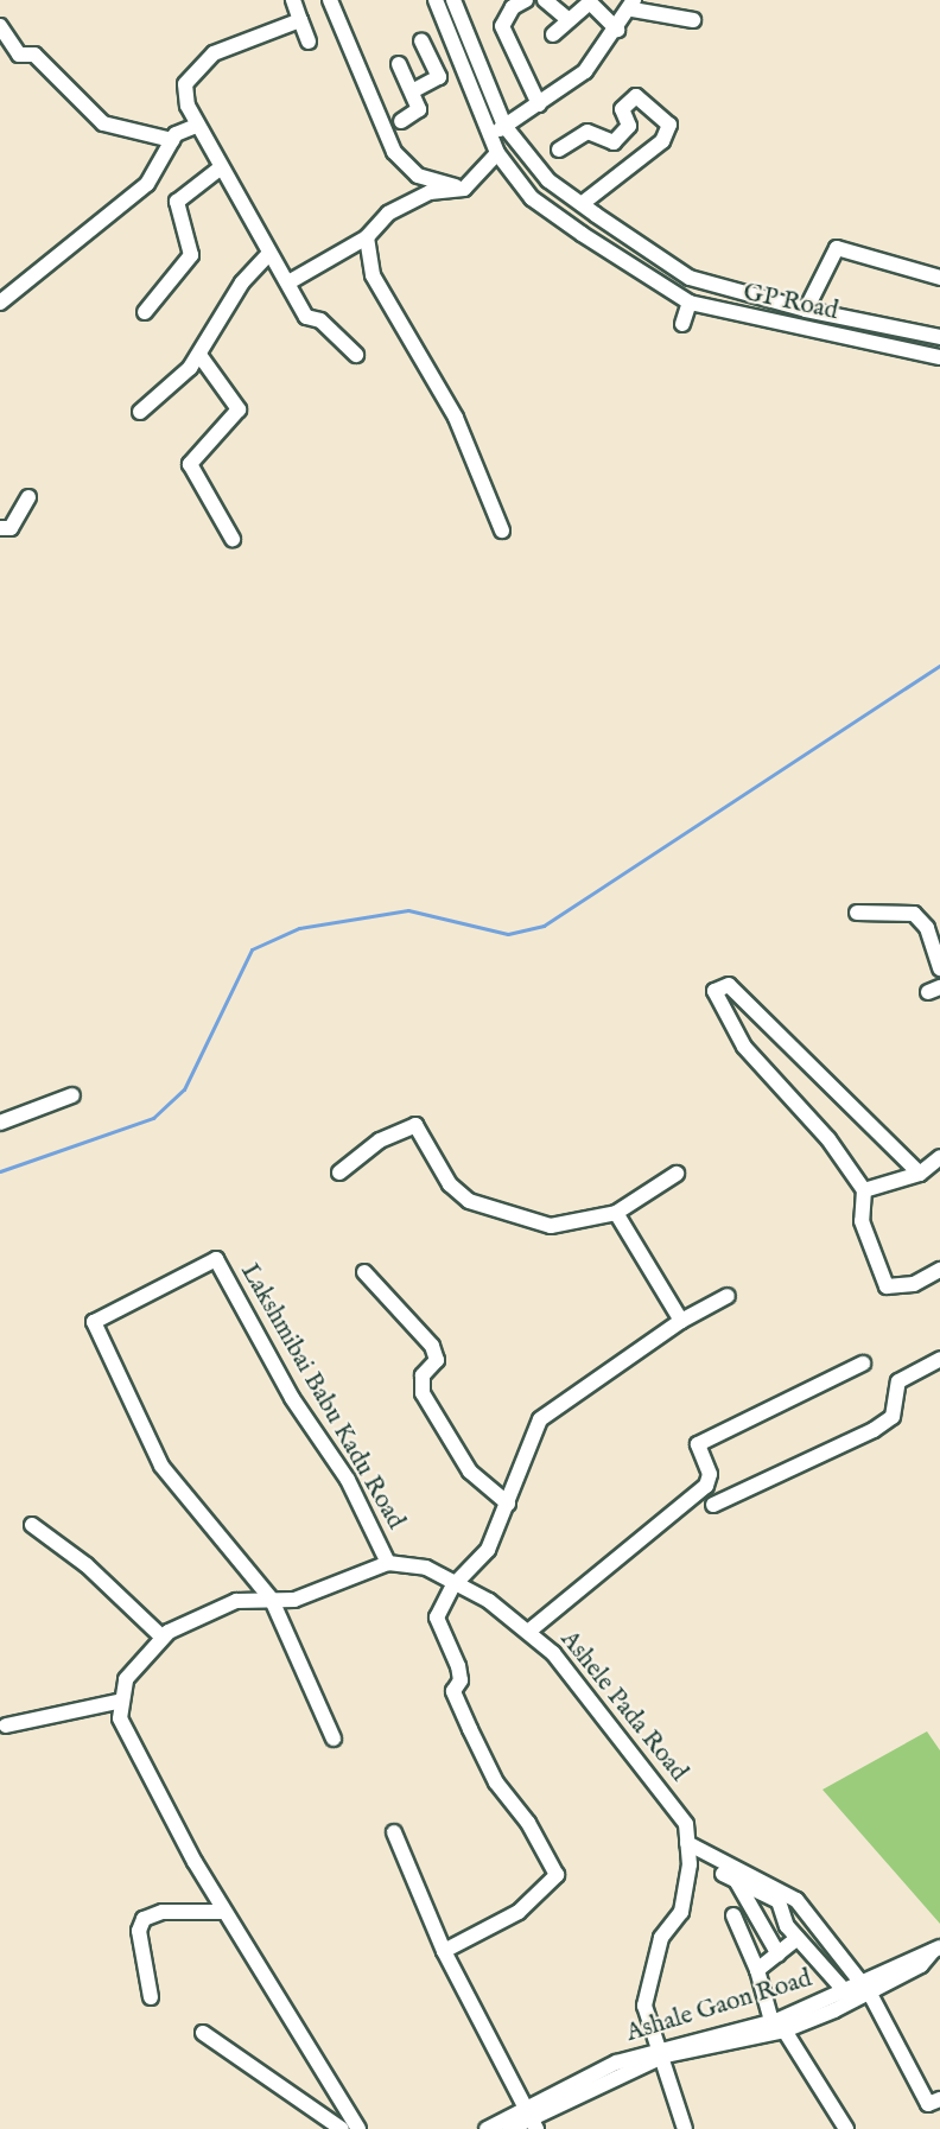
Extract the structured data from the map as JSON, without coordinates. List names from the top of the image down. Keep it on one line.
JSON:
{"streets":{"street":["GP Road","Lakshmibai Babu Kadu Road","Ashele Pada Road","Ashale Gaon Road"]},"crossings":[["Lakshmibai Babu Kadu Road","Ashele Pada Road"]]}
